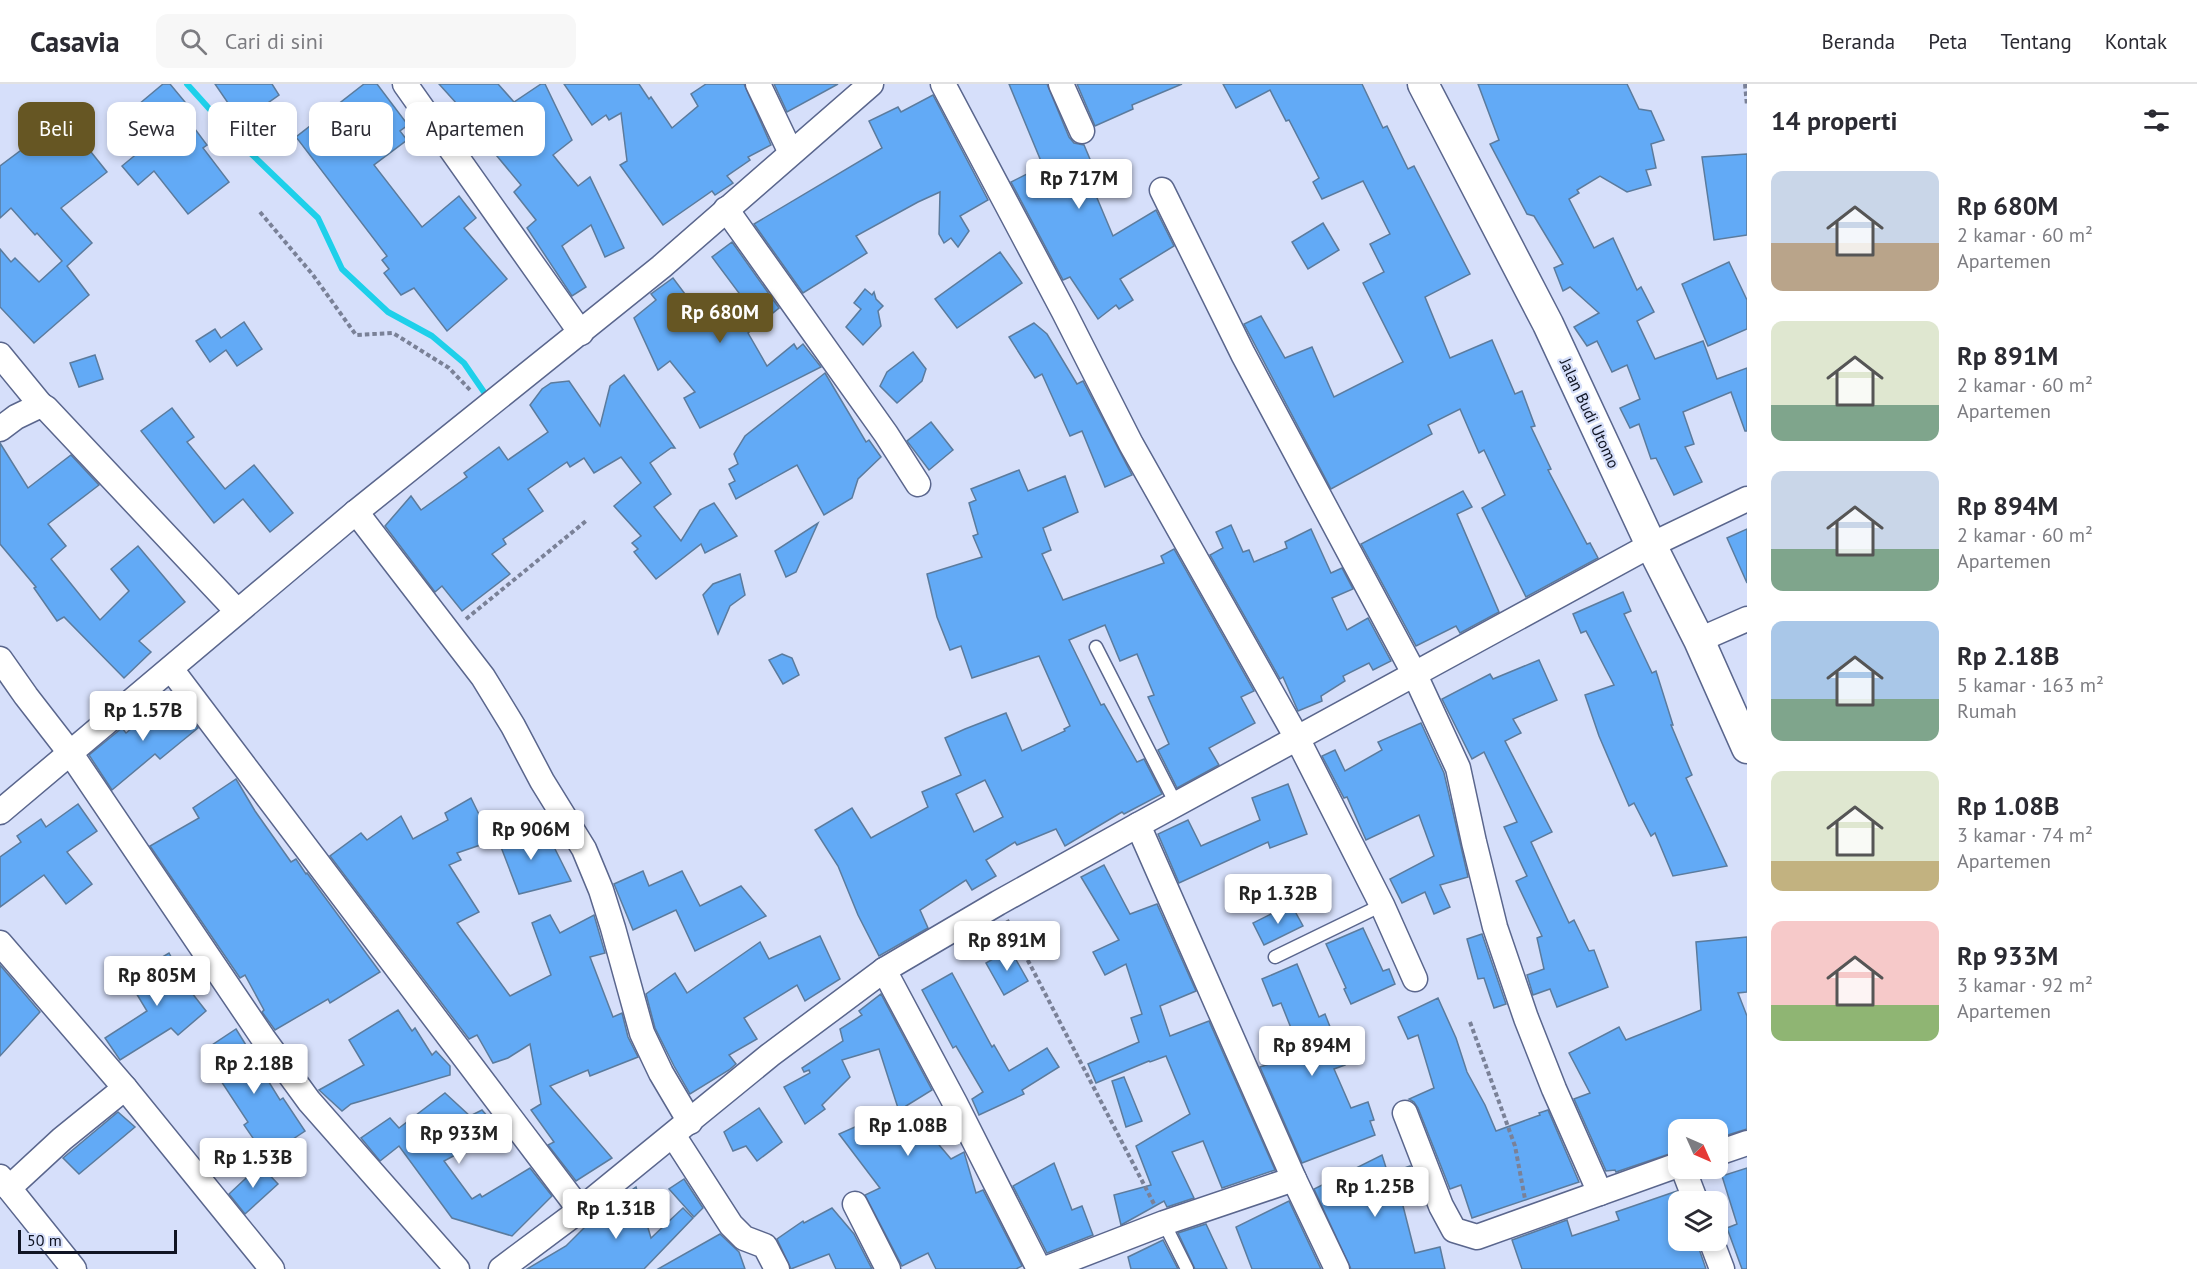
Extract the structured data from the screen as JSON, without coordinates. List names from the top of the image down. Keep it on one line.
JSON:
{"streets":{"street":["Jalan Budi Utomo"]},"scale_bar":"50 m","north":"bottom right","page":{"header":"Casavia","search":"Cari di sini","nav":["Beranda","Peta","Tentang","Kontak"],"heading":"14 properti","chip":["Beli","Sewa","Filter","Baru","Apartemen"],"list":[{"name":"Rp 680M","note":"2 kamar · 60 m² · Apartemen"},{"name":"Rp 891M","note":"2 kamar · 60 m² · Apartemen"},{"name":"Rp 894M","note":"2 kamar · 60 m² · Apartemen"},{"name":"Rp 2.18B","note":"5 kamar · 163 m² · Rumah"},{"name":"Rp 1.08B","note":"3 kamar · 74 m² · Apartemen"},{"name":"Rp 933M","note":"3 kamar · 92 m² · Apartemen"}],"price":["Rp 717M","Rp 680M","Rp 1.57B","Rp 906M","Rp 1.32B","Rp 891M","Rp 805M","Rp 894M","Rp 2.18B","Rp 1.08B","Rp 933M","Rp 1.53B","Rp 1.25B","Rp 1.31B"],"scale":"50 m"}}
